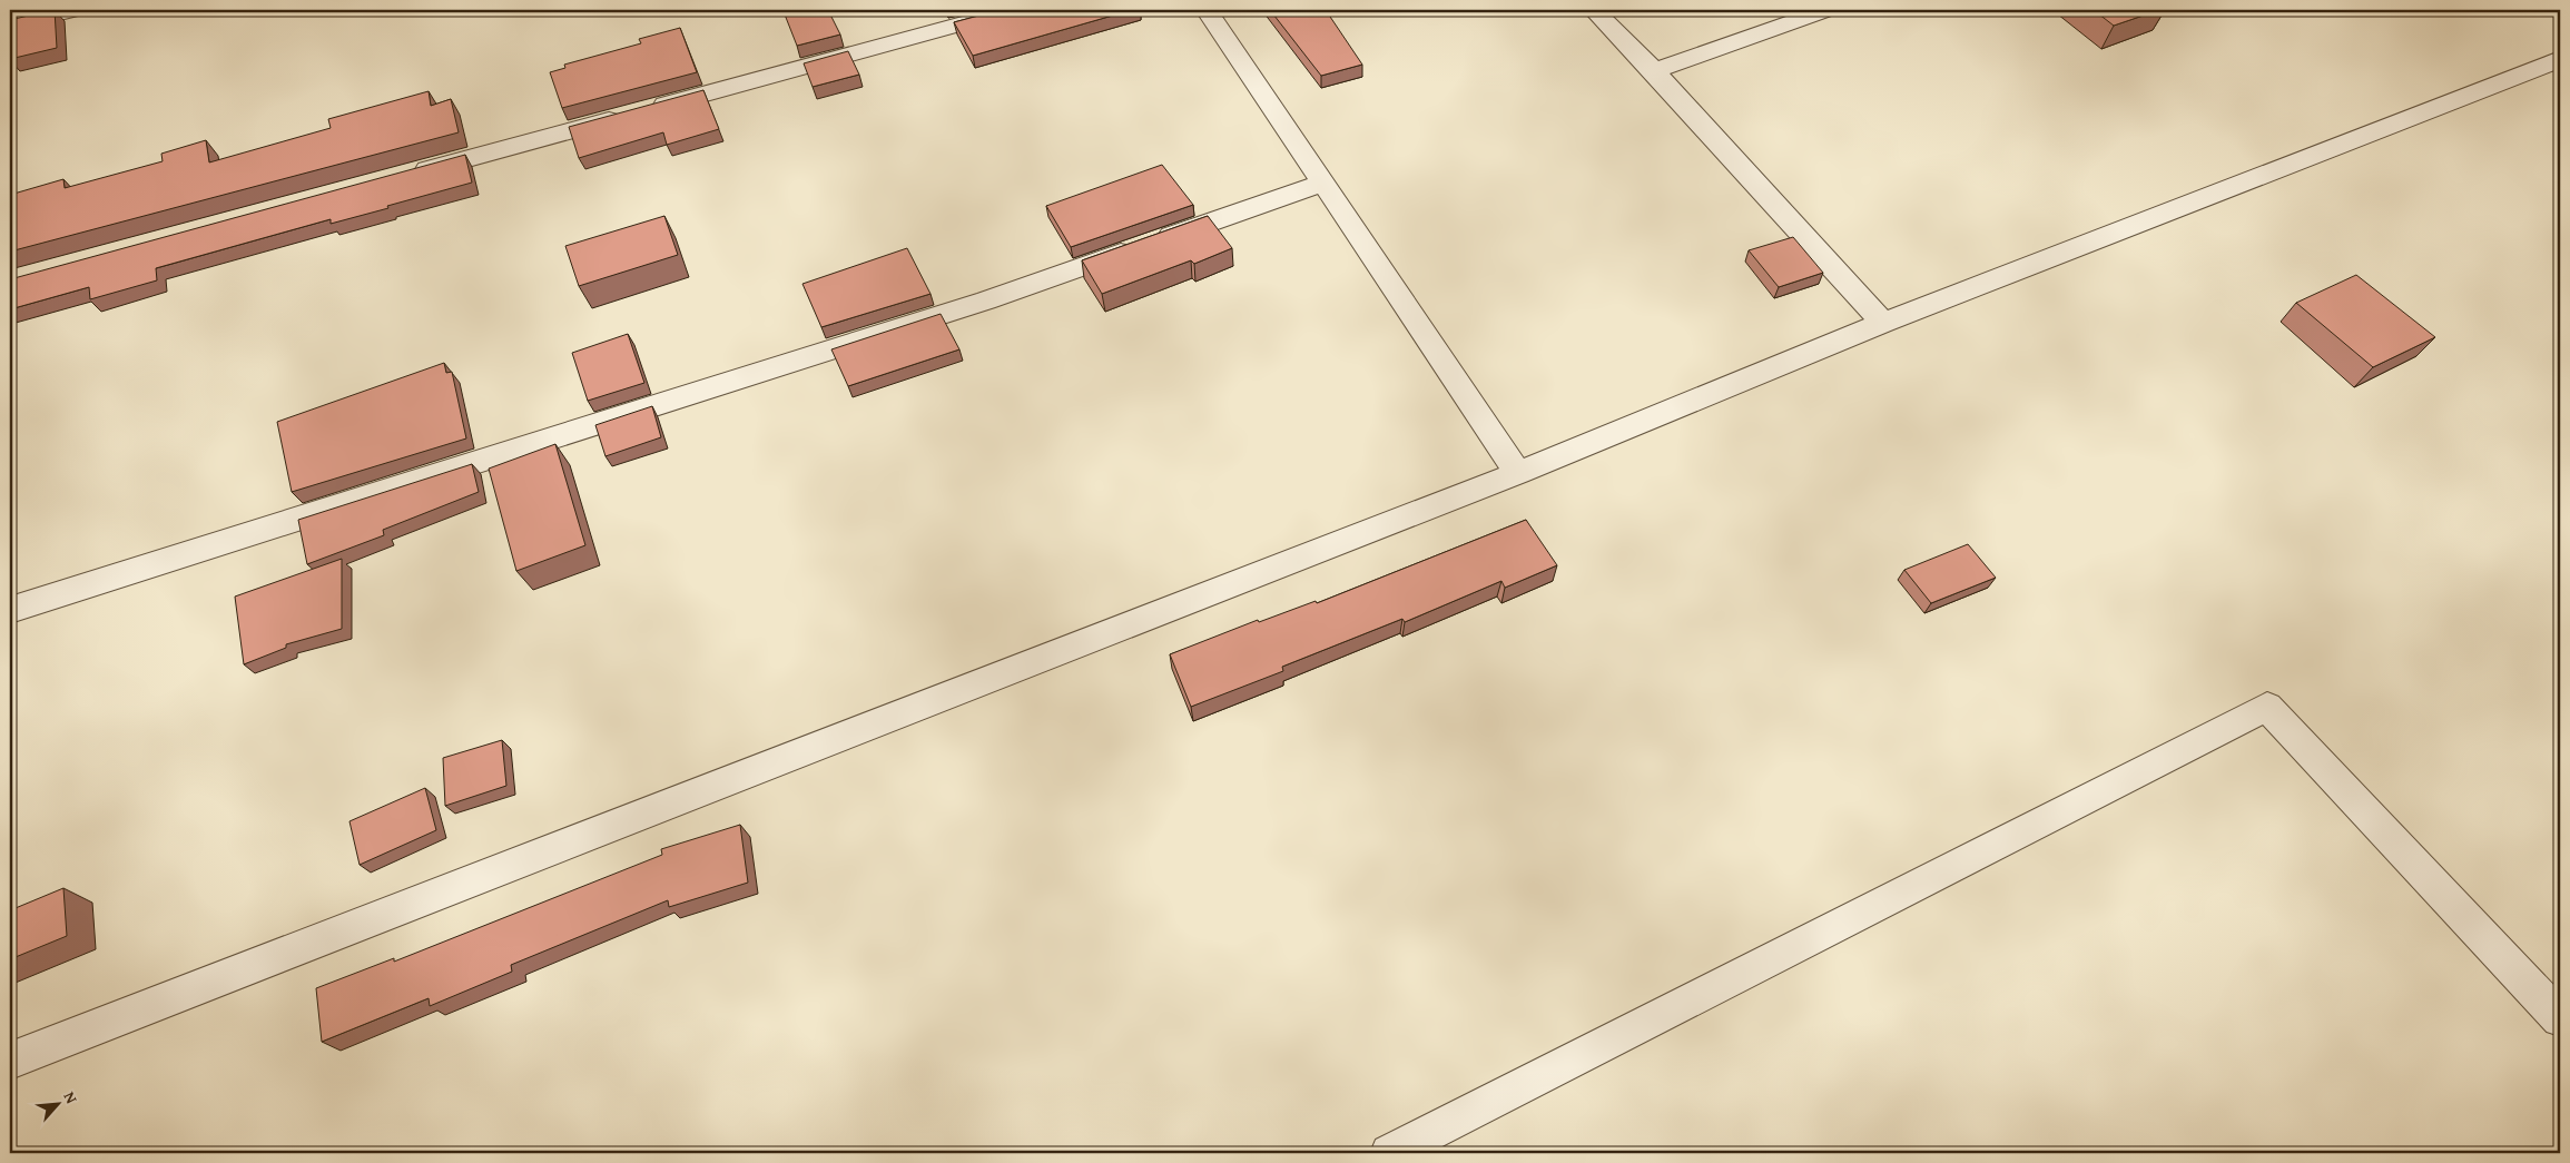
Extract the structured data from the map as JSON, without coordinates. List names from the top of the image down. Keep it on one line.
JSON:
{"north":"top right"}
